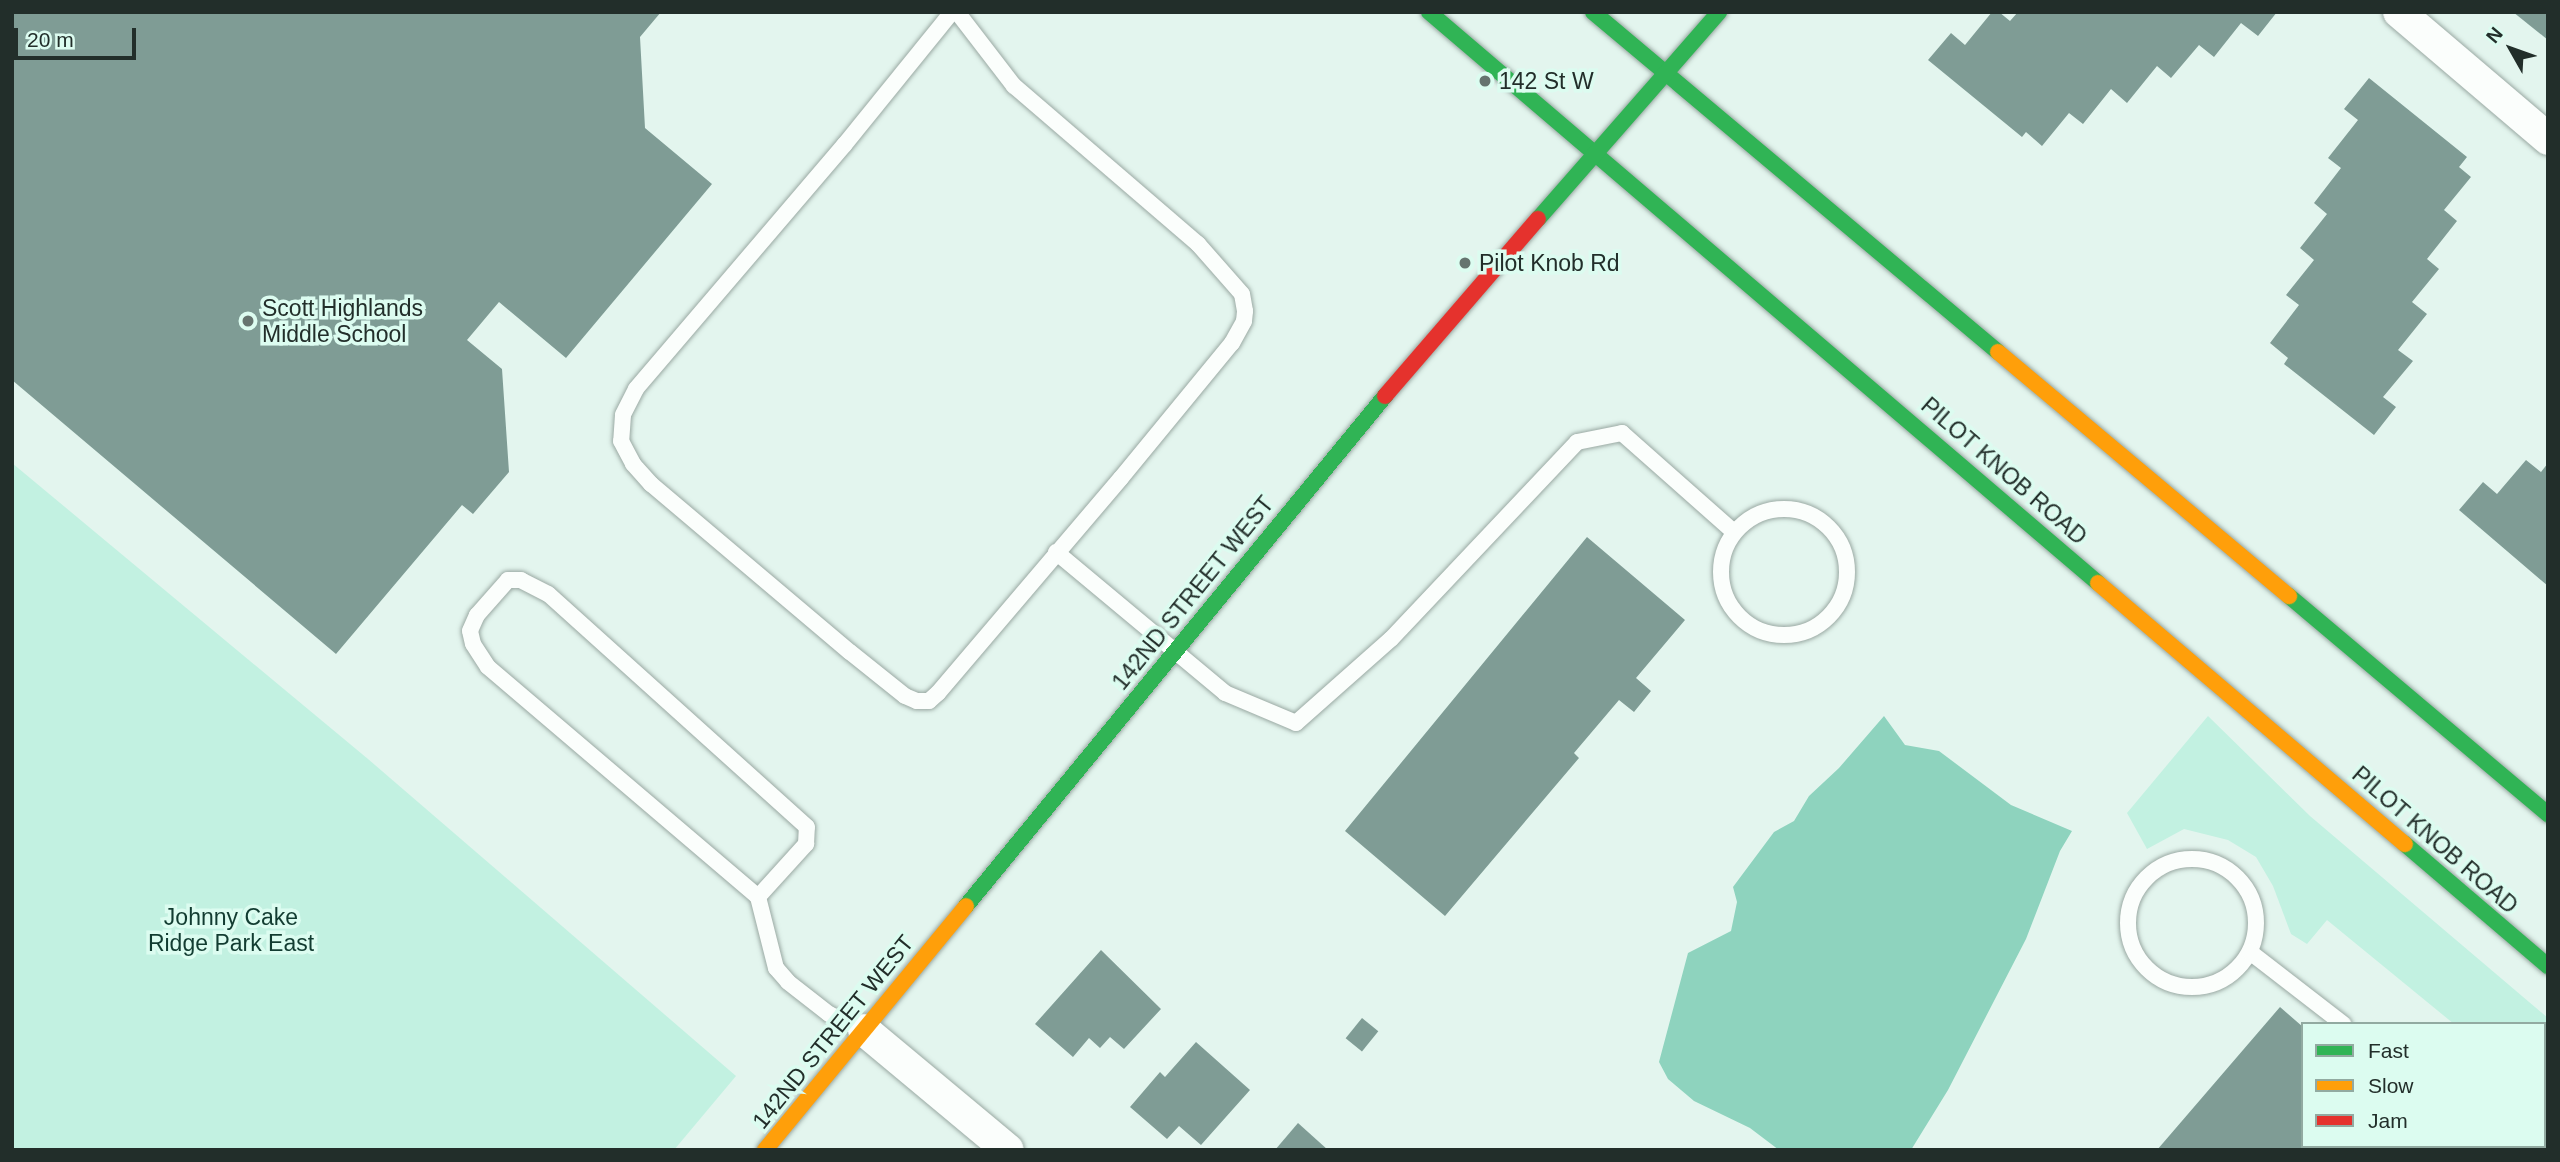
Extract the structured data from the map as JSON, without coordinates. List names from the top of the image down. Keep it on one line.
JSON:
{"streets":{"main road":["PILOT KNOB ROAD","142ND STREET WEST"]},"crossings":[["PILOT KNOB ROAD","142ND STREET WEST"]],"parks":["Johnny Cake Ridge Park East"],"places":["142 St W","Pilot Knob Rd","Scott Highlands Middle School"],"legend":["Fast","Slow","Jam"],"scale_bar":"20 m","north":"top left"}
